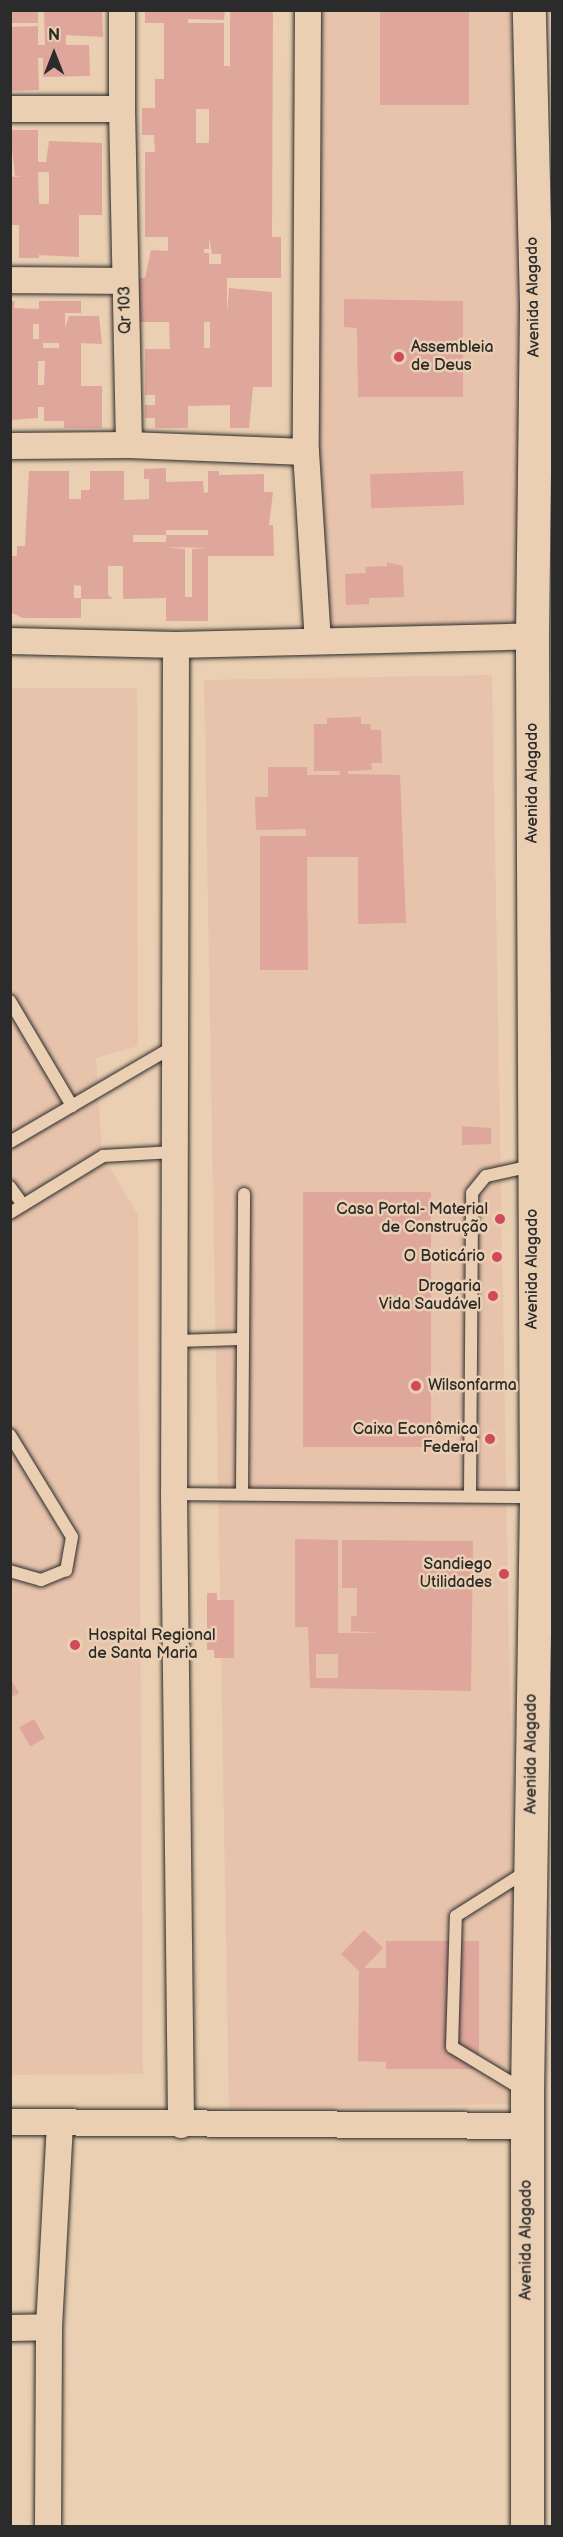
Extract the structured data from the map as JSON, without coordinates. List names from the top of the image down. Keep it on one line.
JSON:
{"streets":{"main road":["Avenida Alagado"],"street":["Qr 103"]},"places":["Assembleia de Deus","Casa Portal- Material de Construção","O Boticário","Drogaria Vida Saudável","Wilsonfarma","Caixa Econômica Federal","Sandiego Utilidades","Hospital Regional de Santa Maria"],"north":"top"}
